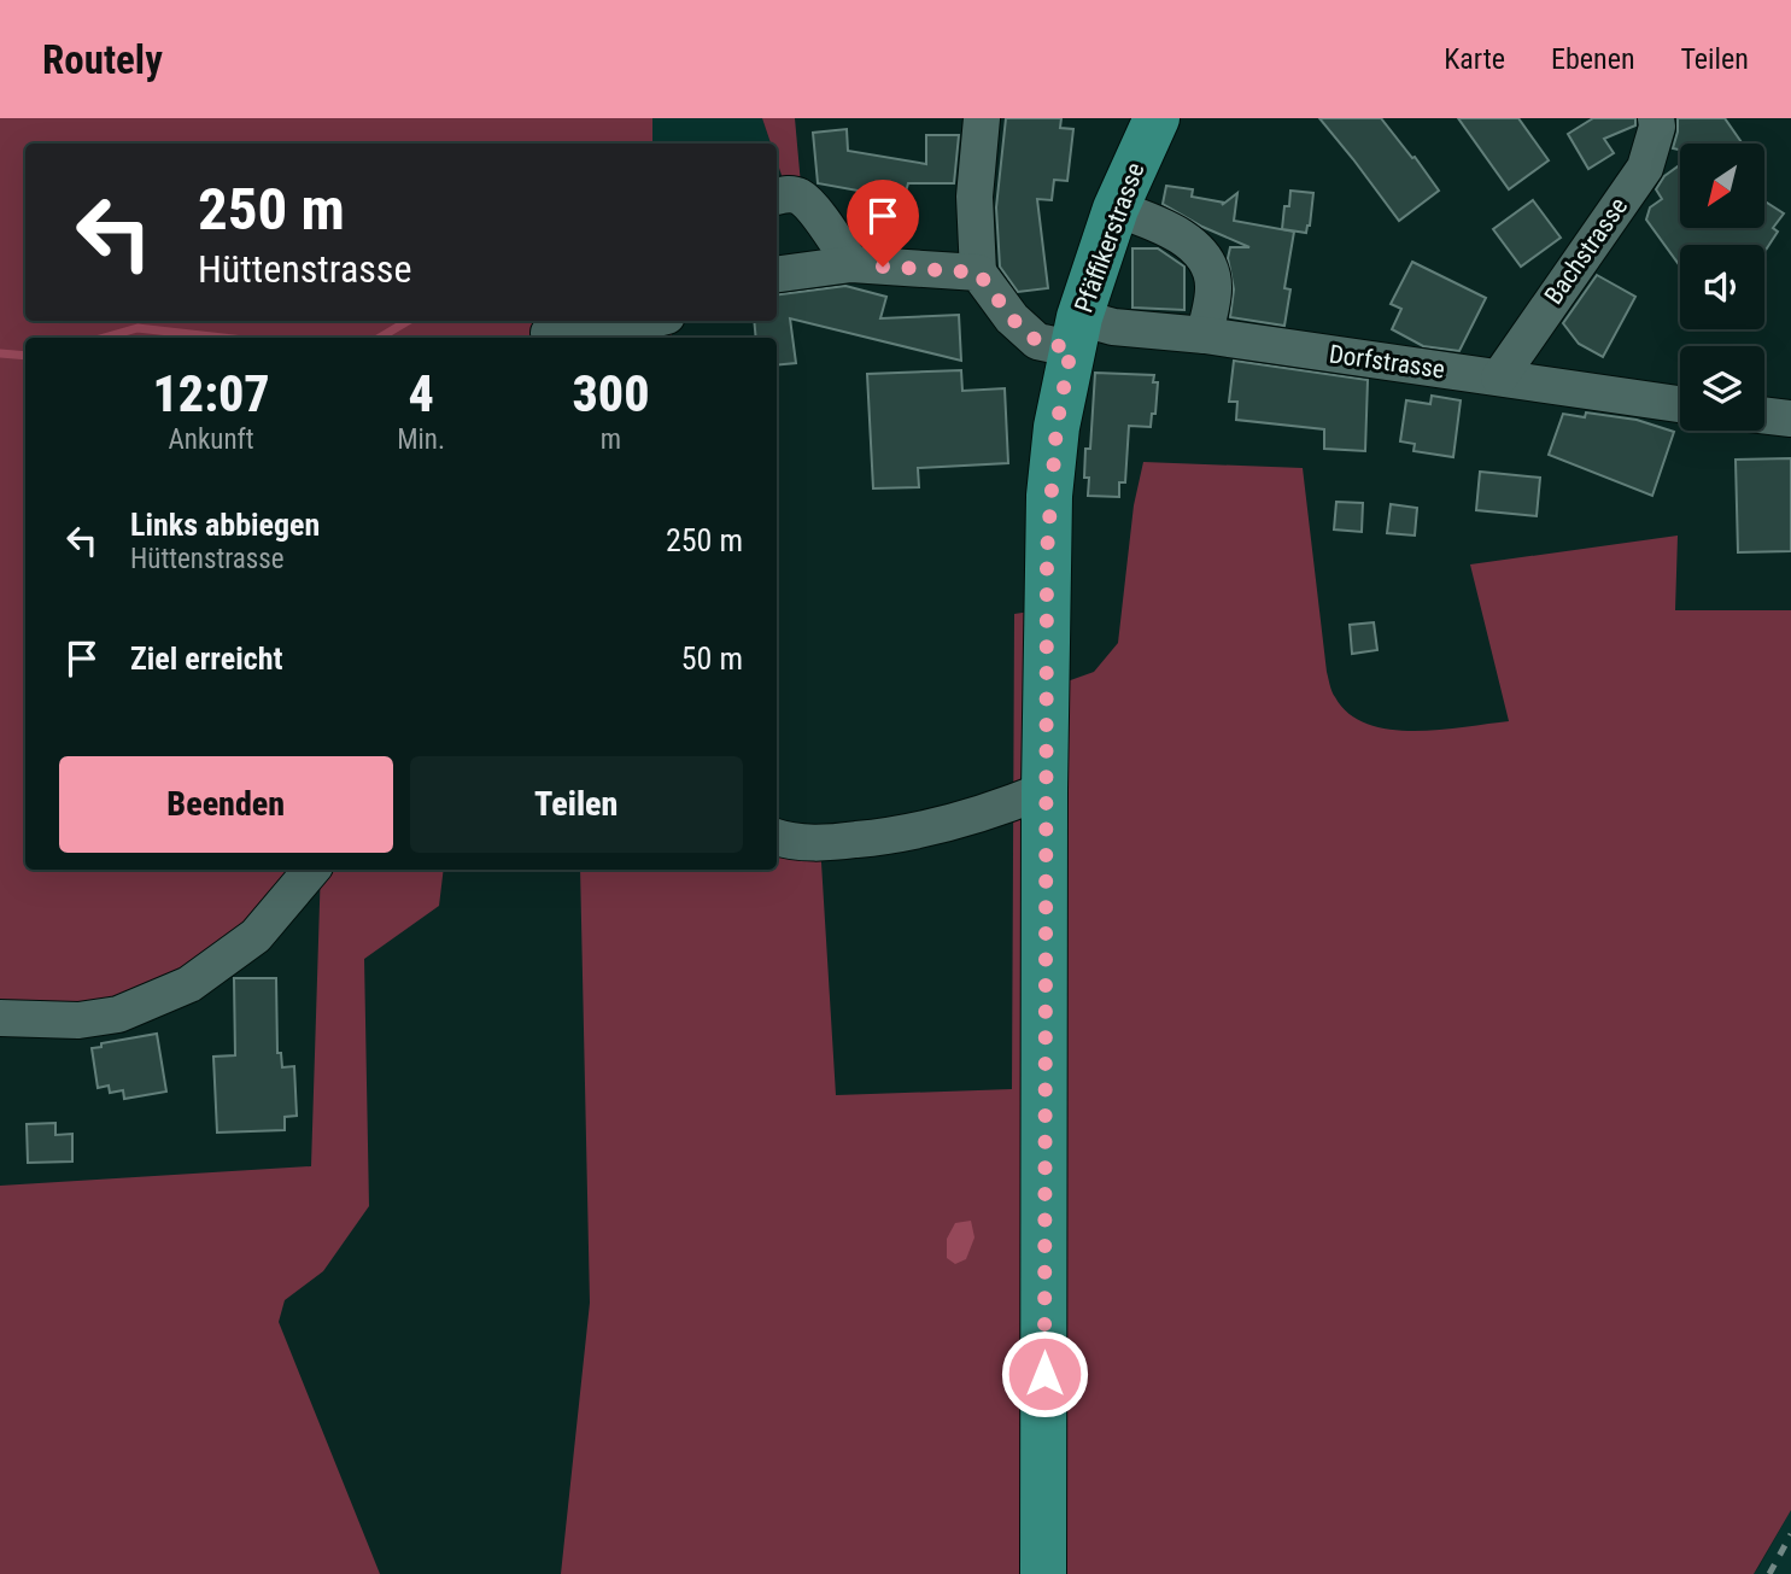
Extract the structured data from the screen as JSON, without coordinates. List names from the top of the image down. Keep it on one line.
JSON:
{"streets":{"main road":["Pfäffikerstrasse"],"street":["Bachstrasse","Dorfstrasse"]},"crossings":[["Pfäffikerstrasse","Dorfstrasse"],["Bachstrasse","Dorfstrasse"]],"north":"bottom left","page":{"header":"Routely","nav":["Karte","Ebenen","Teilen"],"turn":["250 m","Hüttenstrasse"],"eta":["12:07","Ankunft","4","Min.","300","m"],"list":[{"name":"Links abbiegen","note":"Hüttenstrasse","value":"250 m"},{"name":"Ziel erreicht","value":"50 m"}],"buttons":["Beenden","Teilen"]}}
